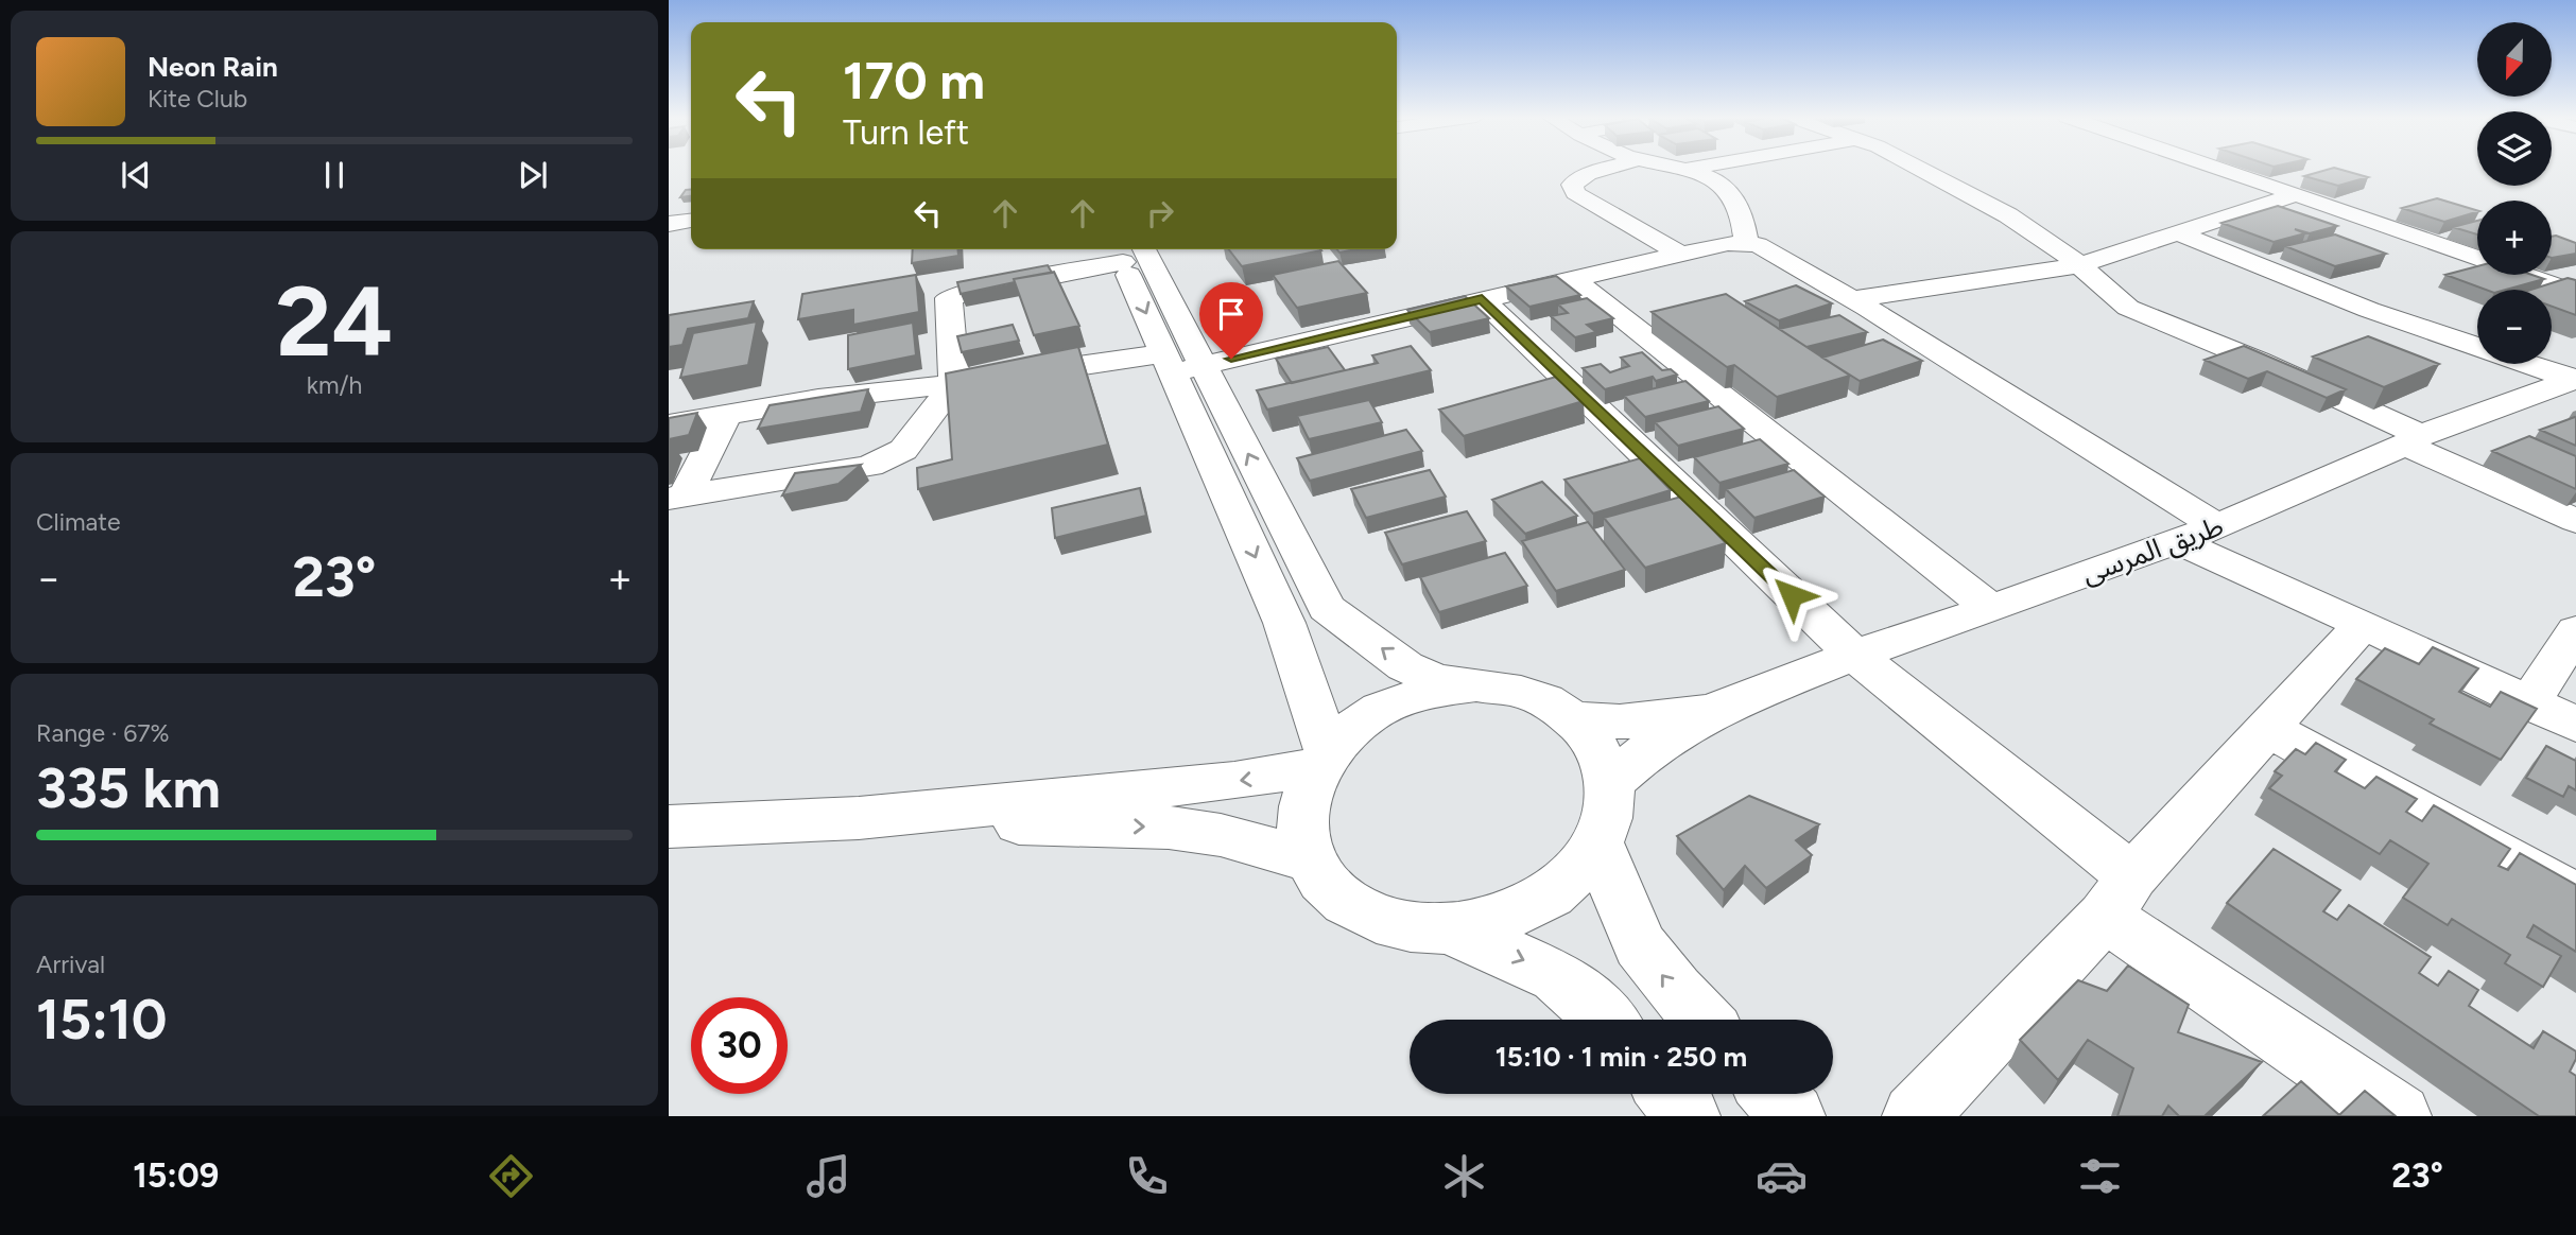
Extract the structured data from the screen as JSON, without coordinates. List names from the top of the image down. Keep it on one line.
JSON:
{"streets":{"street":["طريق المرسى"]},"north":"bottom","page":{"map_buttons":["+","−"],"turn":["170 m","Turn left"],"song":["Neon Rain","Kite Club"],"tile":[["24","km/h"],"Climate",["Range · 67%","335 km"],["Arrival","15:10"]],"heat":["−","23°","+"],"limit":"30","trip":"15:10 · 1 min · 250 m","tabs":["15:09","23°"]}}
